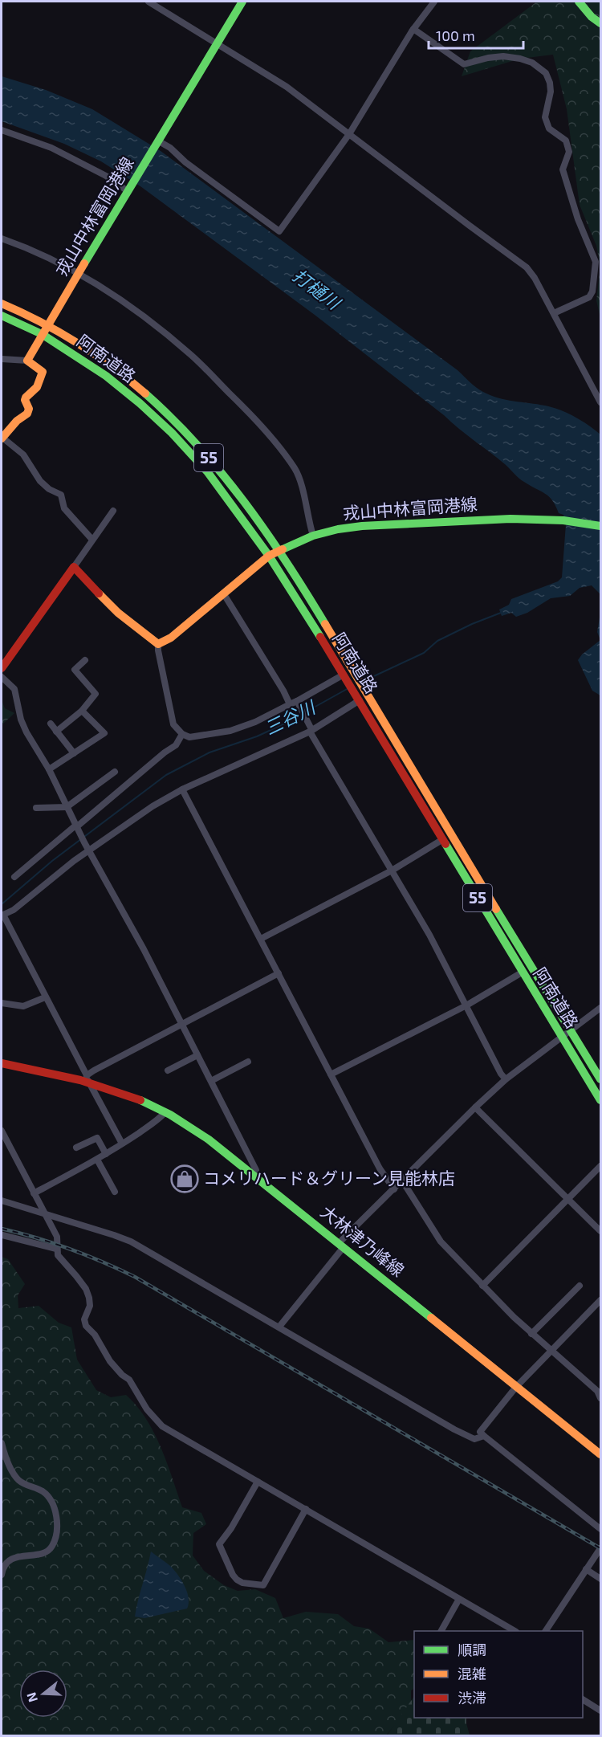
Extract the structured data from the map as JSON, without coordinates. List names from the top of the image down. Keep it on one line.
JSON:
{"streets":{"main road":["戎山中林富岡港線","阿南道路","55","大林津乃峰線"]},"crossings":[["戎山中林富岡港線","阿南道路"]],"water":["打樋川","三谷川"],"places":{"shop":["コメリハード＆グリーン見能林店"]},"legend":["順調","混雑","渋滞"],"scale_bar":"100 m","north":"left"}
